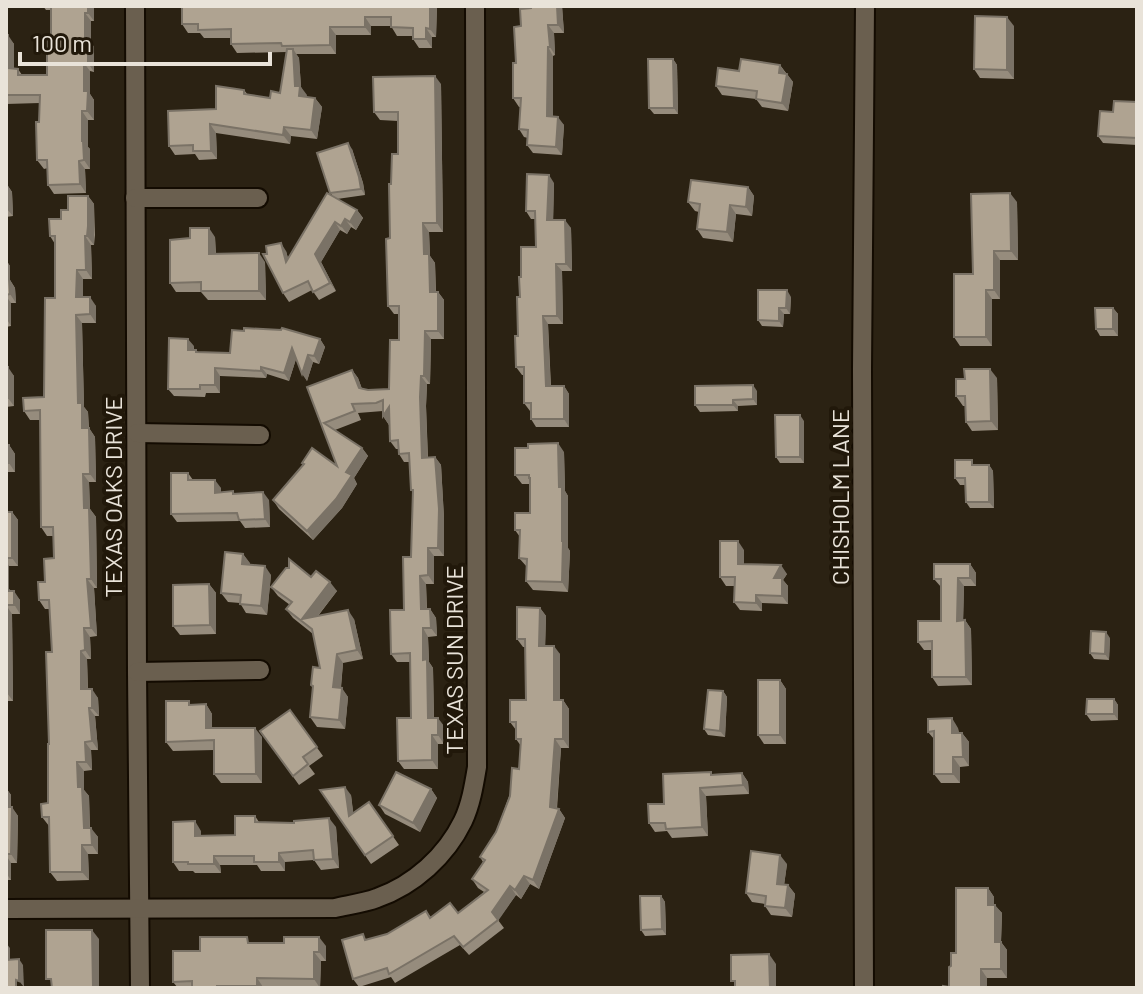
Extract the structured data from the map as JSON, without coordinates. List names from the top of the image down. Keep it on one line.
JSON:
{"streets":{"street":["TEXAS OAKS DRIVE","CHISHOLM LANE","TEXAS SUN DRIVE"]},"crossings":[["TEXAS OAKS DRIVE","TEXAS SUN DRIVE"]],"scale_bar":"100 m"}
